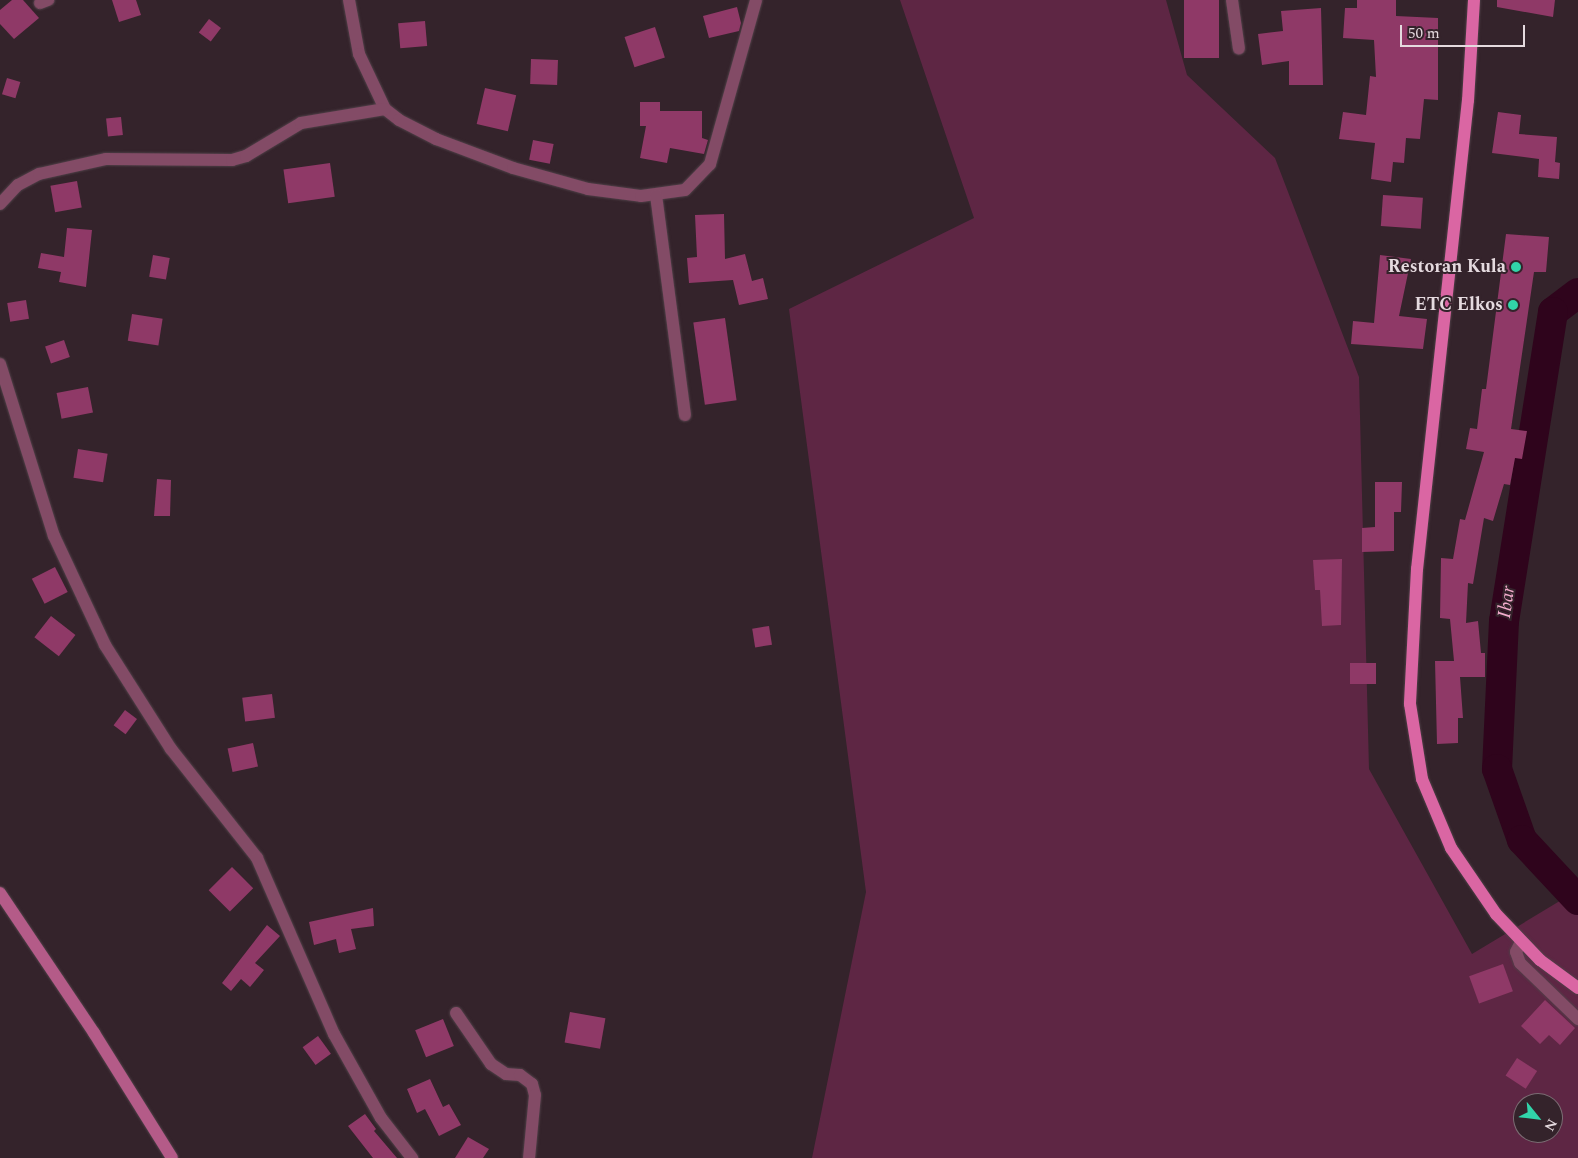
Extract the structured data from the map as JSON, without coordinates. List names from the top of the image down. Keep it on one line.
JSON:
{"water":["Ibar"],"places":["Restoran Kula","ETC Elkos"],"scale_bar":"50 m","north":"bottom right"}
